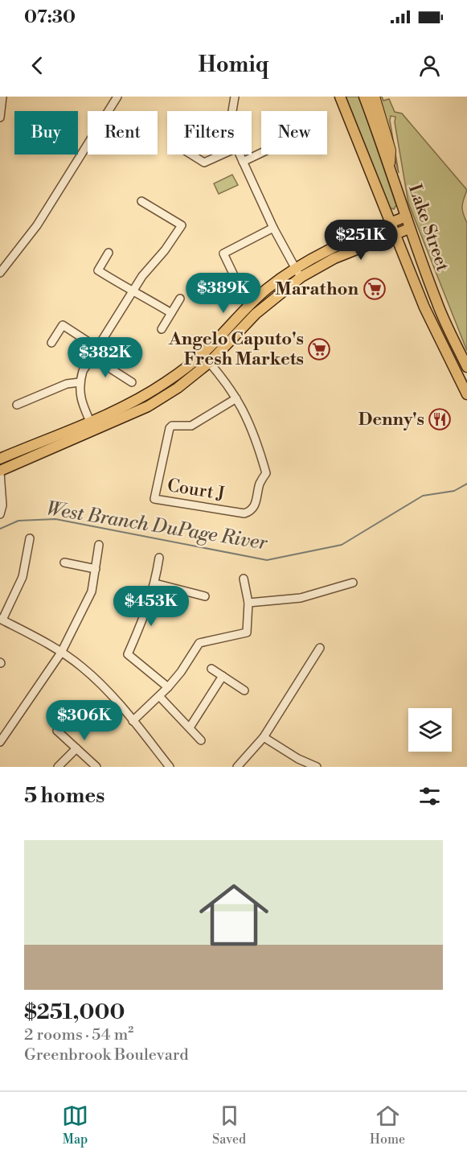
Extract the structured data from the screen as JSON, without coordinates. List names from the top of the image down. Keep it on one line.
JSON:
{"streets":{"main road":["Lake Street"],"street":["Court J"]},"water":["West Branch DuPage River"],"places":{"supermarket":["Marathon","Angelo Caputo's Fresh Markets"],"restaurant":["Denny's"]},"page":{"status":"07:30","header":"Homiq","chip":["Buy","Rent","Filters","New"],"price":["$251K","$389K","$382K","$453K","$306K"],"heading":"5 homes","list":[{"name":"$251,000","note":"2 rooms · 54 m² · Greenbrook Boulevard"}],"tabs":["Map","Saved","Home"]}}
